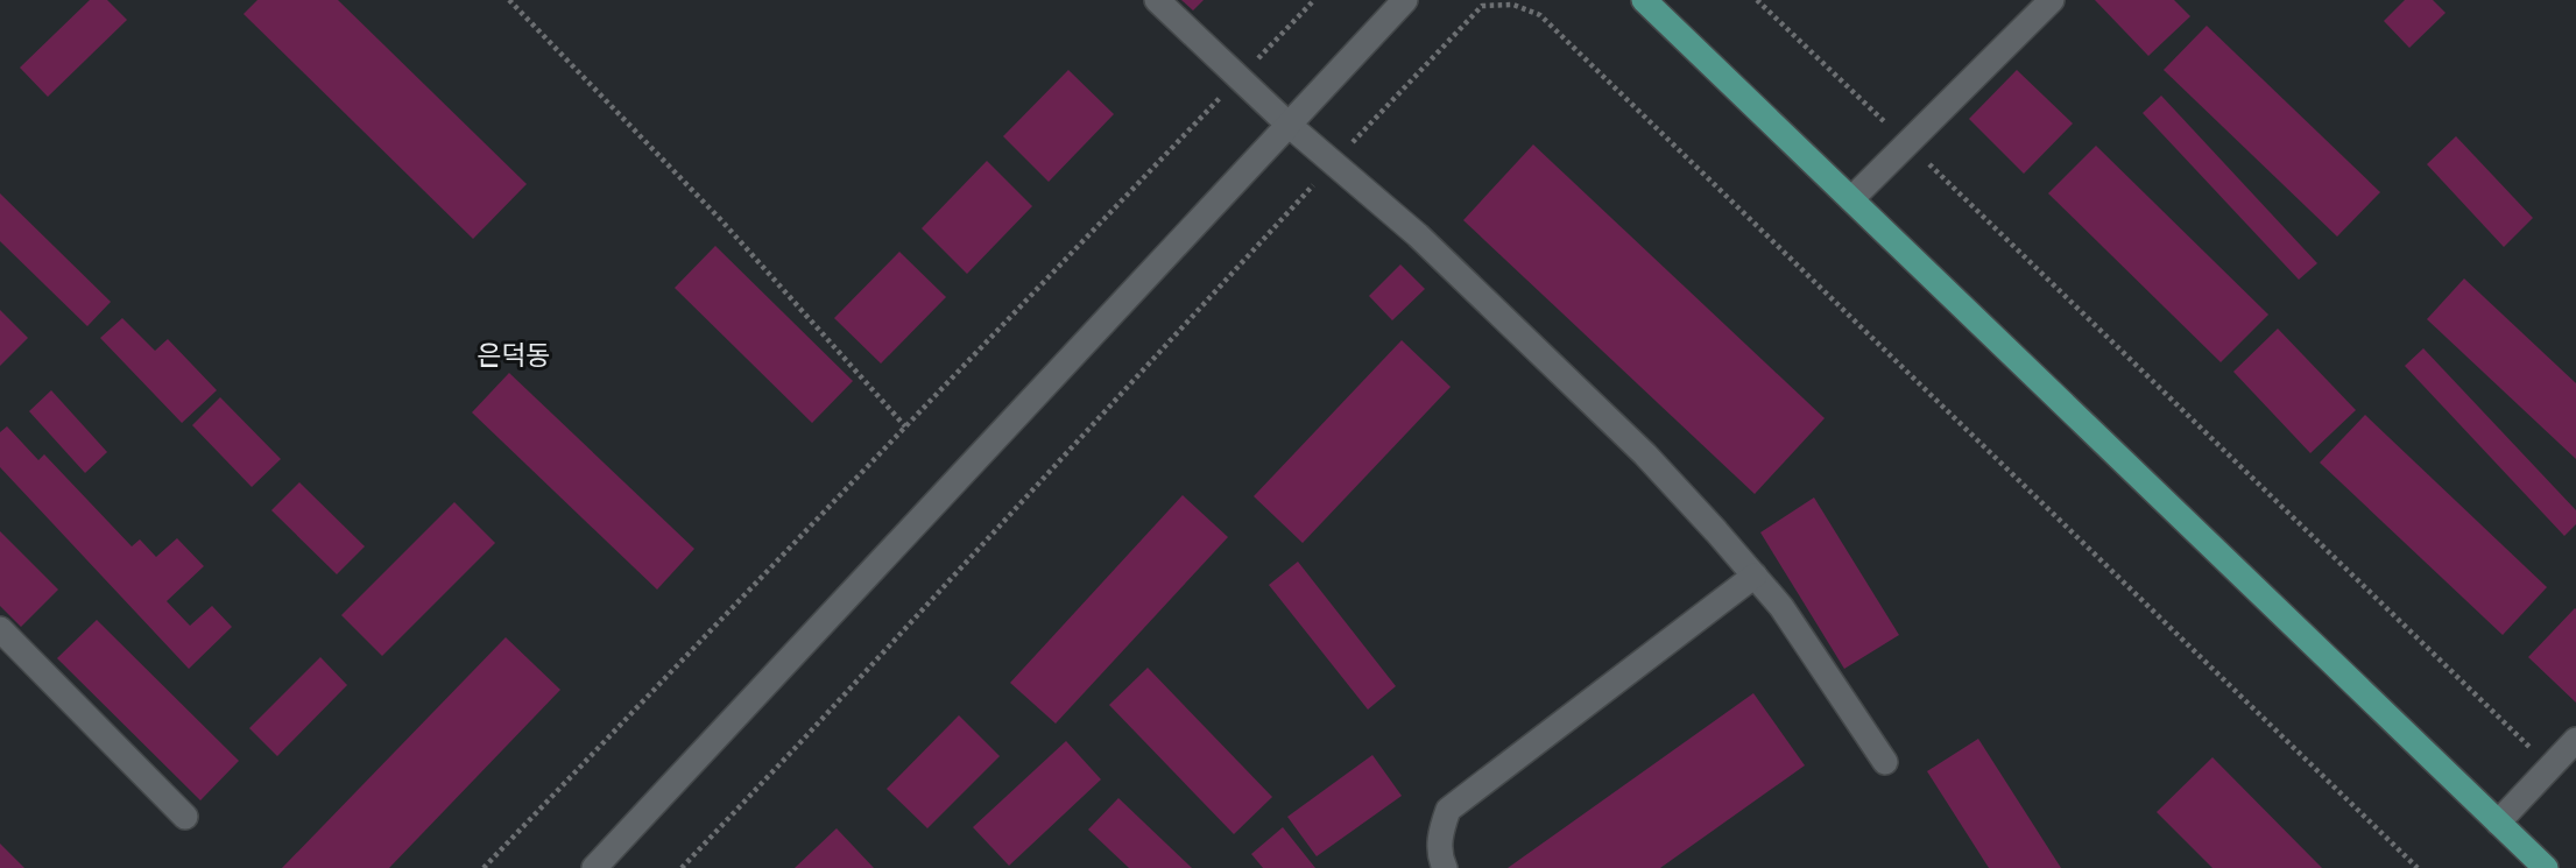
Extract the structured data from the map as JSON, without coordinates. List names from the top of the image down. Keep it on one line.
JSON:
{"districts":["은덕동"]}
